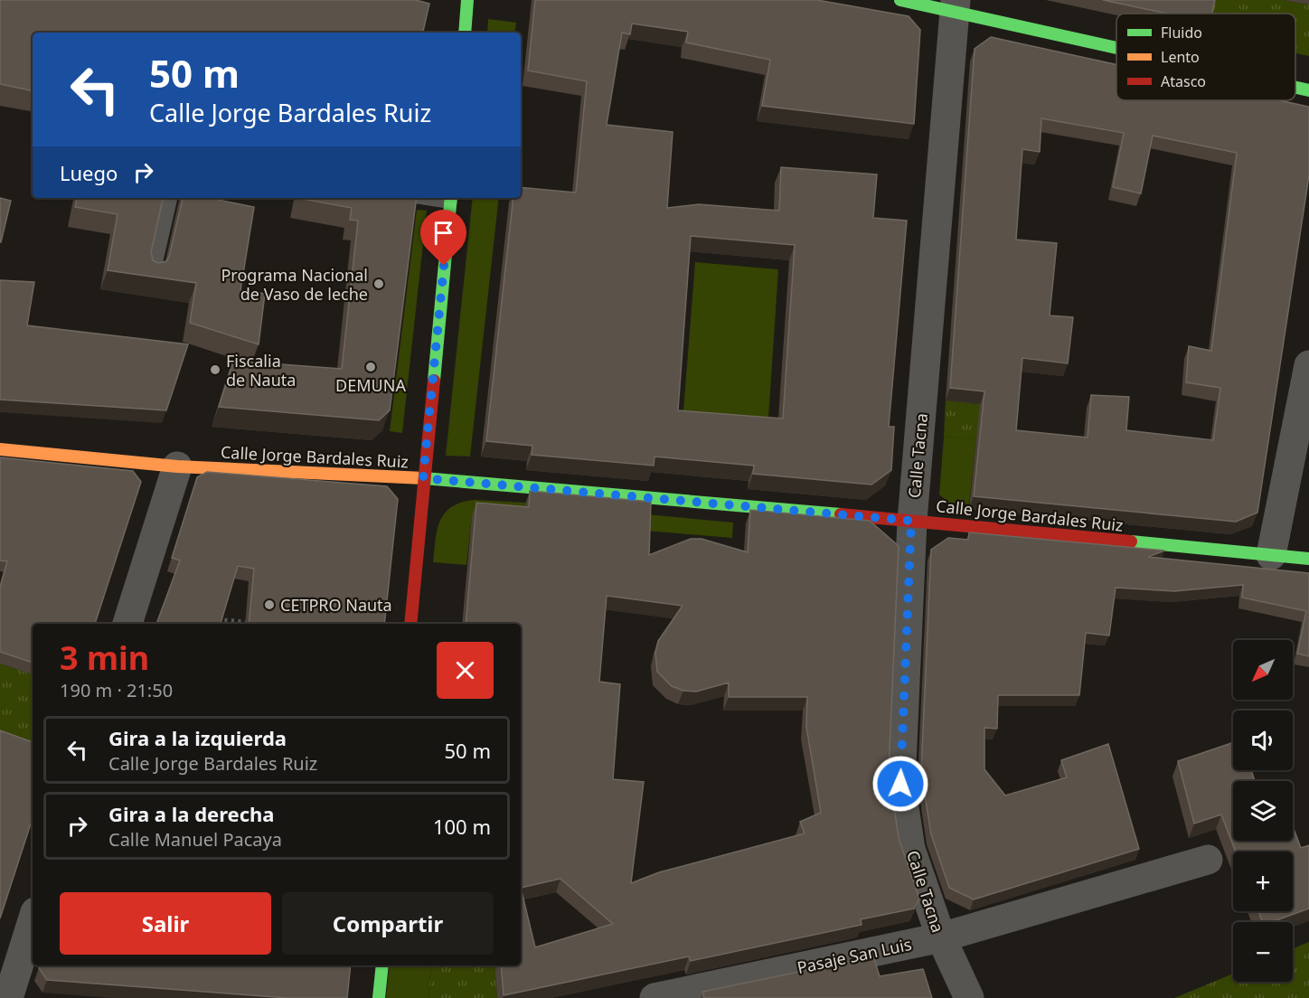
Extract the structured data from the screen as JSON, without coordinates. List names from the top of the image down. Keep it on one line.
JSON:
{"streets":{"street":["Calle Tacna","Calle Jorge Bardales Ruiz","Pasaje San Luis"]},"crossings":[["Calle Tacna","Calle Jorge Bardales Ruiz"],["Calle Tacna","Pasaje San Luis"]],"places":["Programa Nacional de Vaso de leche","DEMUNA","Fiscalia de Nauta","CETPRO Nauta"],"legend":["Fluido","Lento","Atasco"],"north":"bottom left","page":{"turn":["50 m","Calle Jorge Bardales Ruiz"],"then":"Luego","heading":["3 min","190 m · 21:50"],"map_buttons":["+","−"],"list":[{"name":"Gira a la izquierda","note":"Calle Jorge Bardales Ruiz","value":"50 m"},{"name":"Gira a la derecha","note":"Calle Manuel Pacaya","value":"100 m"}],"buttons":["Salir","Compartir"]}}
